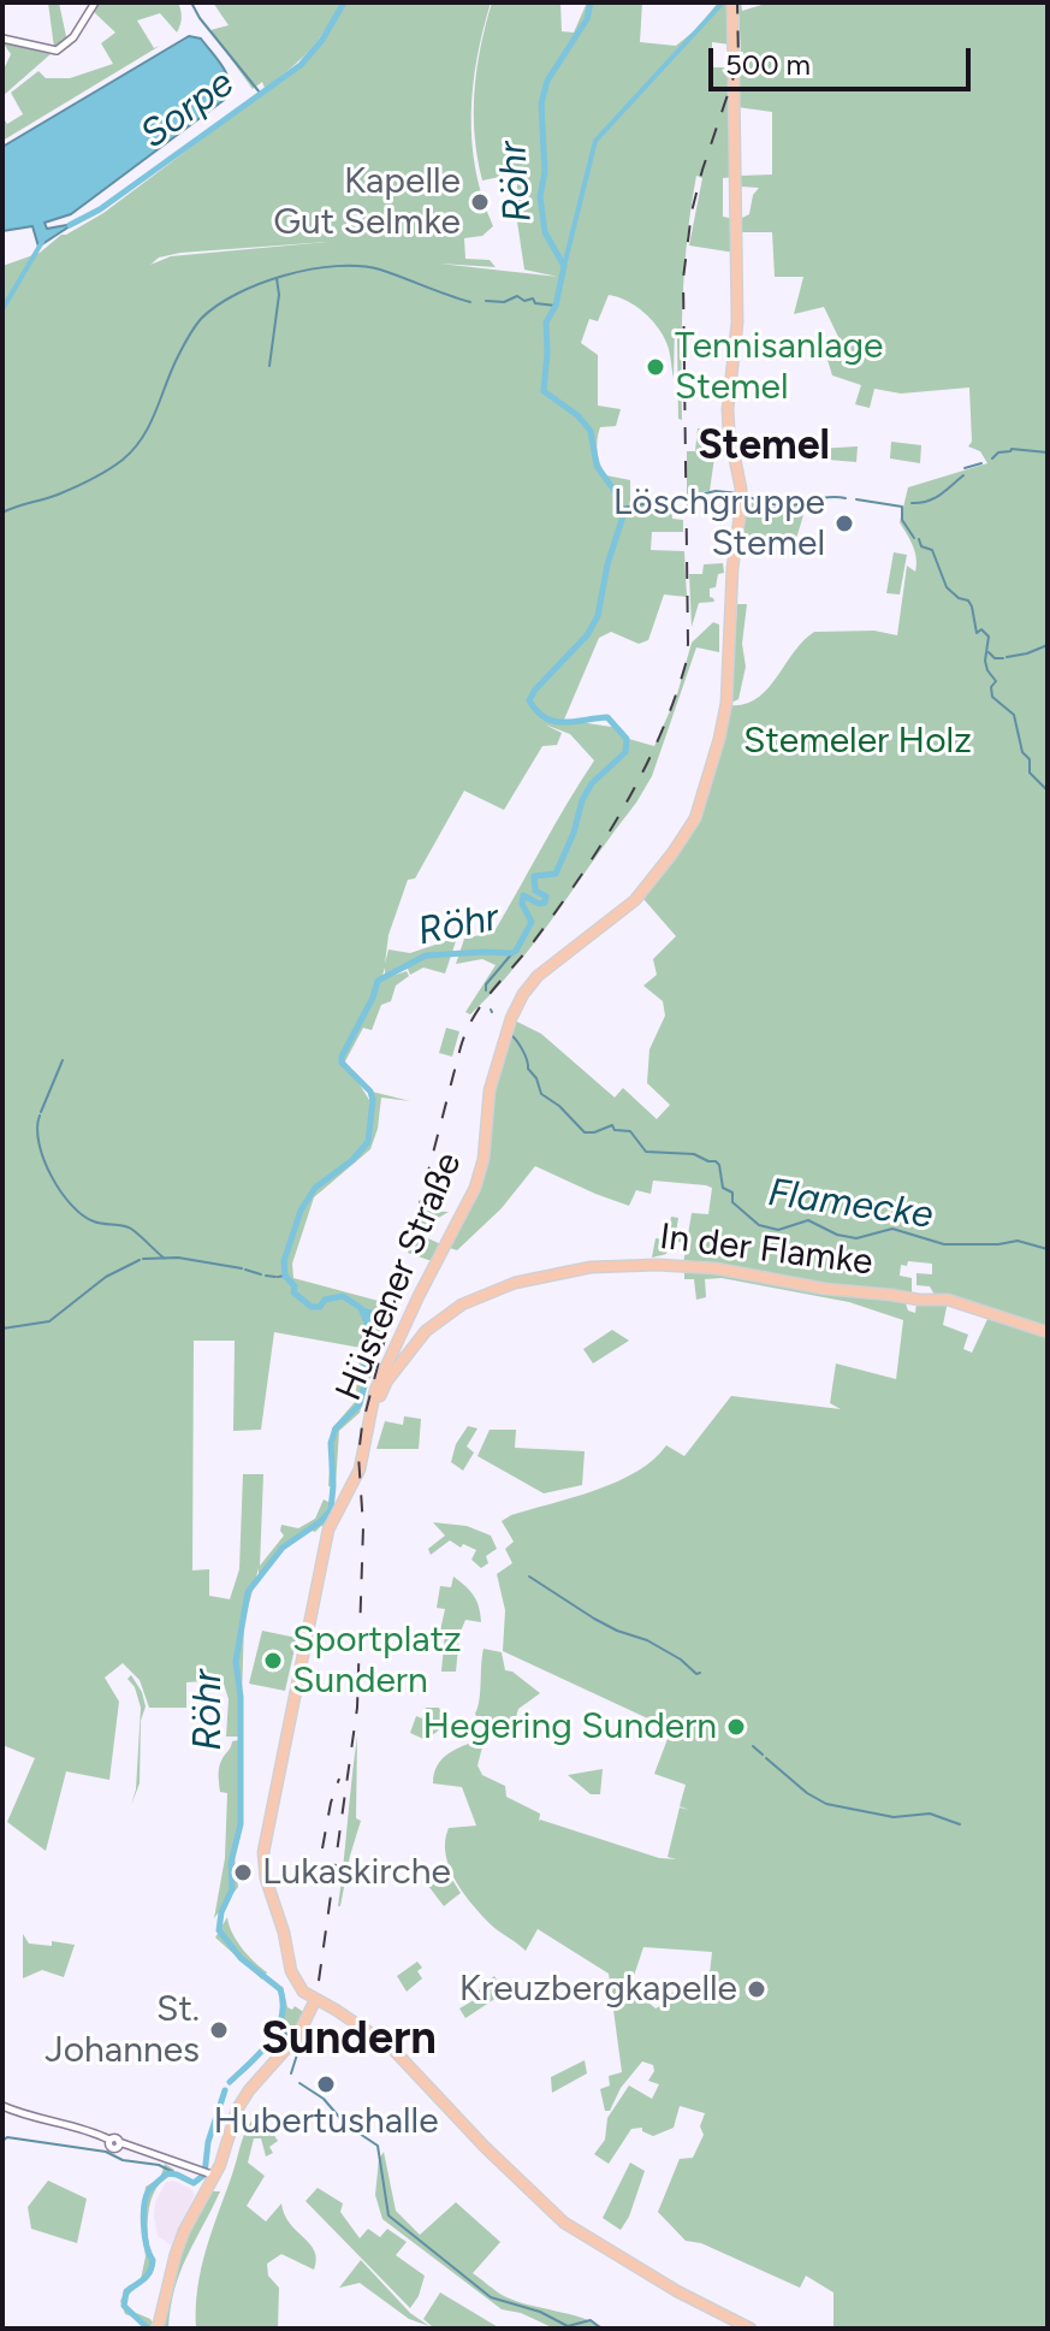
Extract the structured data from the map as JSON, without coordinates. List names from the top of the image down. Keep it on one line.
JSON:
{"streets":{"main road":["In der Flamke","Hüstener Straße"]},"crossings":[["In der Flamke","Hüstener Straße"]],"districts":["Stemel","Sundern"],"water":["Sorpe","Röhr","Flamecke"],"parks":["Stemeler Holz"],"places":["Kapelle Gut Selmke","Tennisanlage Stemel","Löschgruppe Stemel","Sportplatz Sundern","Hegering Sundern","Lukaskirche","Kreuzbergkapelle","St. Johannes","Hubertushalle"],"scale_bar":"500 m"}
